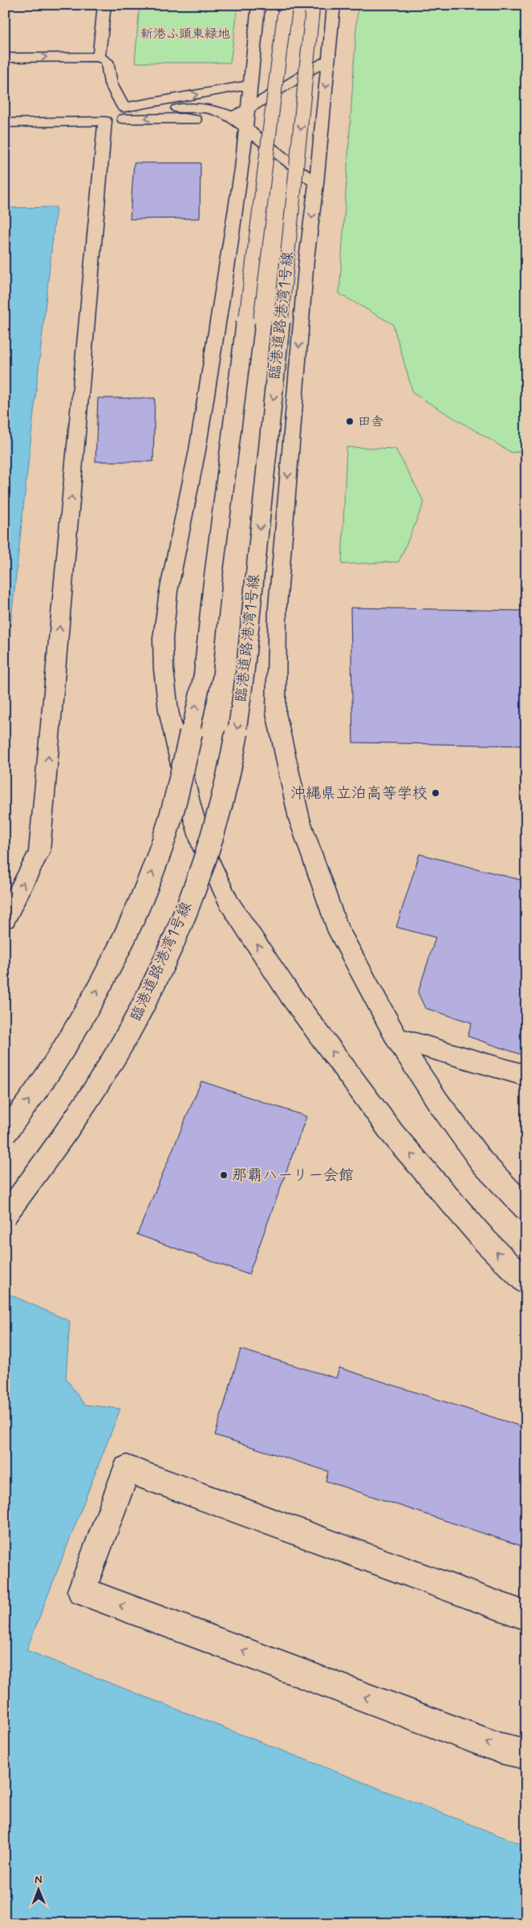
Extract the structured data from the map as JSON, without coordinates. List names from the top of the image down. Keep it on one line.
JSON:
{"streets":{"street":["臨港道路港湾1号線"]},"parks":["新港ふ頭東緑地"],"places":["田舎","沖縄県立泊高等学校","那覇ハーリー会館"],"north":"top"}
